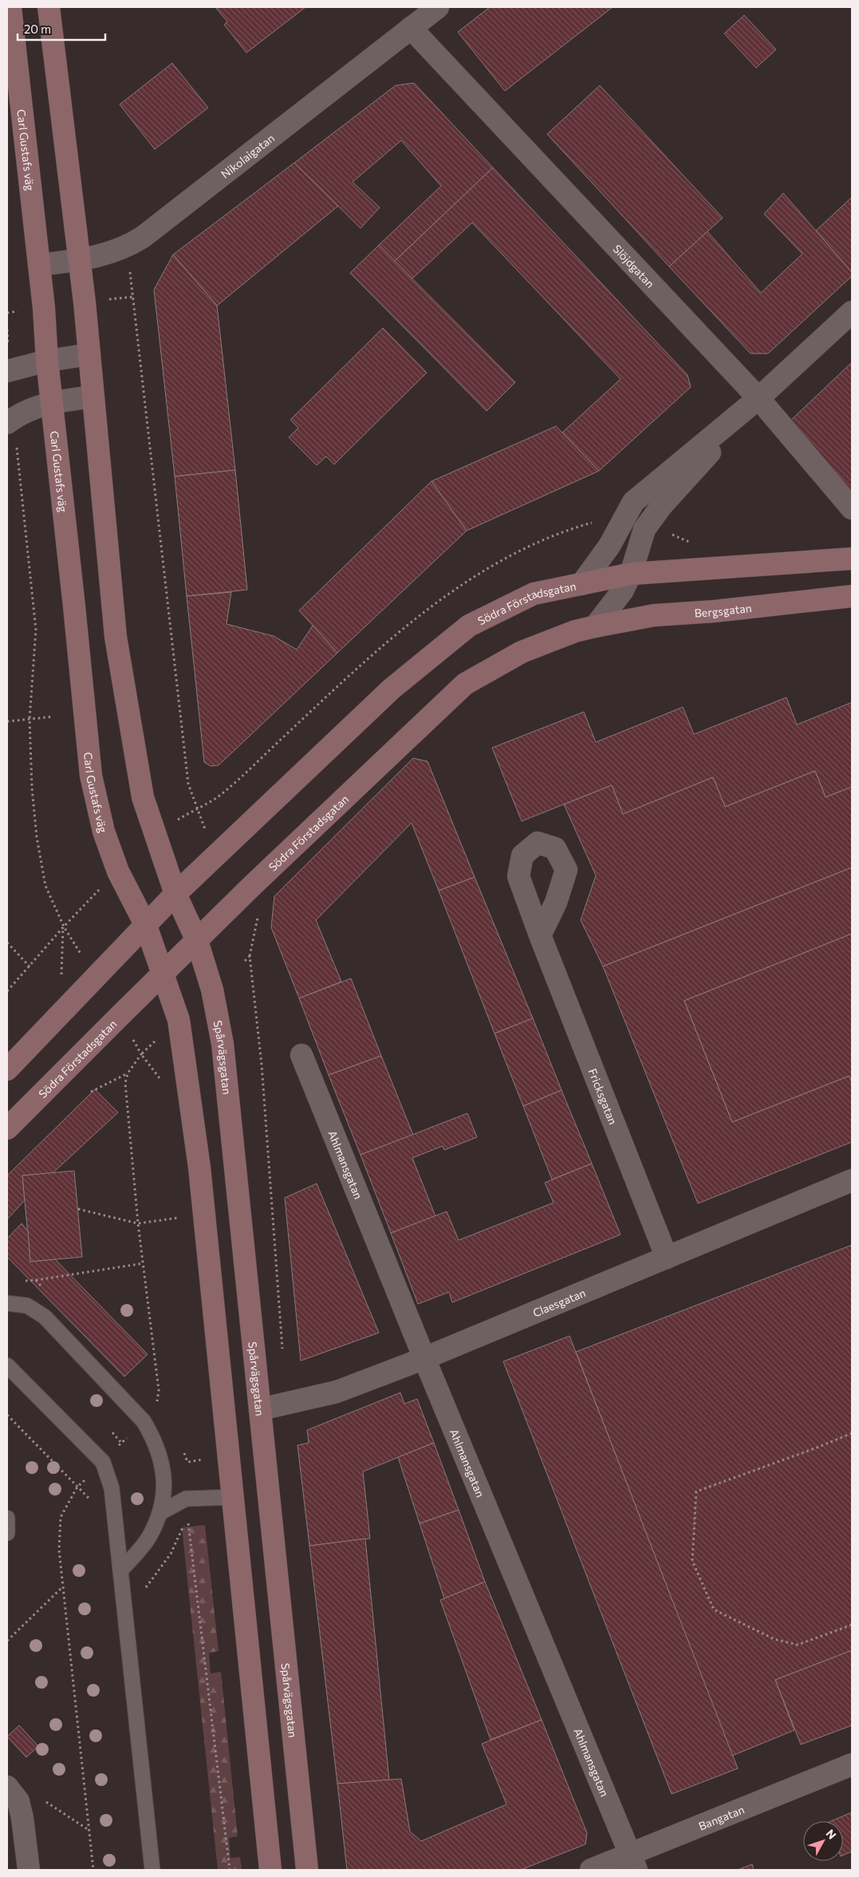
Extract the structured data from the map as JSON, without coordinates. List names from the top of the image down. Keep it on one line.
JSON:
{"streets":{"street":["Carl Gustafs väg","Nikolaigatan","Slöjdgatan","Södra Förstadsgatan","Bergsgatan","Spårvägsgatan","Fricksgatan","Ahlmansgatan","Claesgatan","Bangatan"]},"crossings":[["Carl Gustafs väg","Nikolaigatan"],["Carl Gustafs väg","Södra Förstadsgatan"],["Nikolaigatan","Slöjdgatan"],["Slöjdgatan","Södra Förstadsgatan"],["Södra Förstadsgatan","Bergsgatan"],["Södra Förstadsgatan","Spårvägsgatan"],["Spårvägsgatan","Claesgatan"],["Fricksgatan","Claesgatan"],["Ahlmansgatan","Claesgatan"],["Ahlmansgatan","Bangatan"]],"scale_bar":"20 m","north":"top right"}
